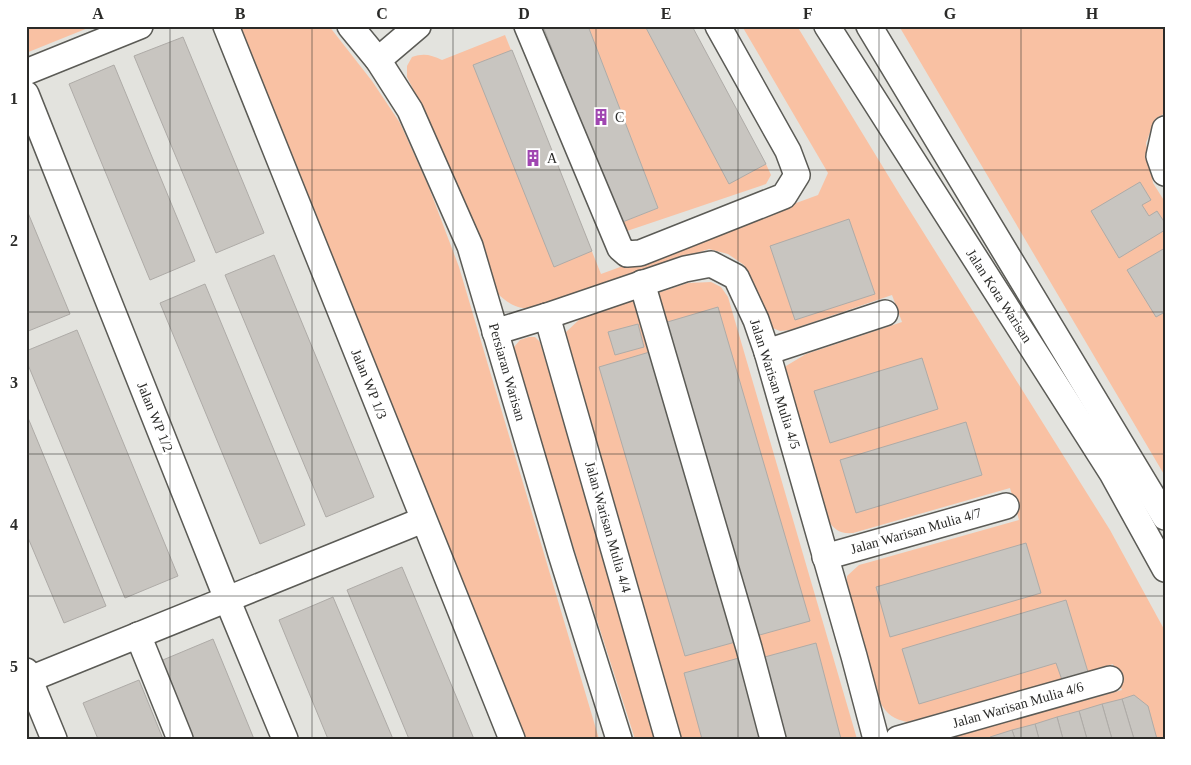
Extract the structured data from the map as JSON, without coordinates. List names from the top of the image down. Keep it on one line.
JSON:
{"streets":{"street":["Jalan Kota Warisan","Persiaran Warisan","Jalan WP 1/3","Jalan Warisan Mulia 4/5","Jalan WP 1/2","Jalan Warisan Mulia 4/4","Jalan Warisan Mulia 4/7","Jalan Warisan Mulia 4/6"]},"crossings":[["Persiaran Warisan","Jalan Warisan Mulia 4/5"],["Jalan Warisan Mulia 4/5","Jalan Warisan Mulia 4/4"],["Jalan Warisan Mulia 4/5","Jalan Warisan Mulia 4/7"]],"places":{"building":["C","A"]},"grid":{"columns":["A","B","C","D","E","F","G","H"],"rows":["1","2","3","4","5"]}}
